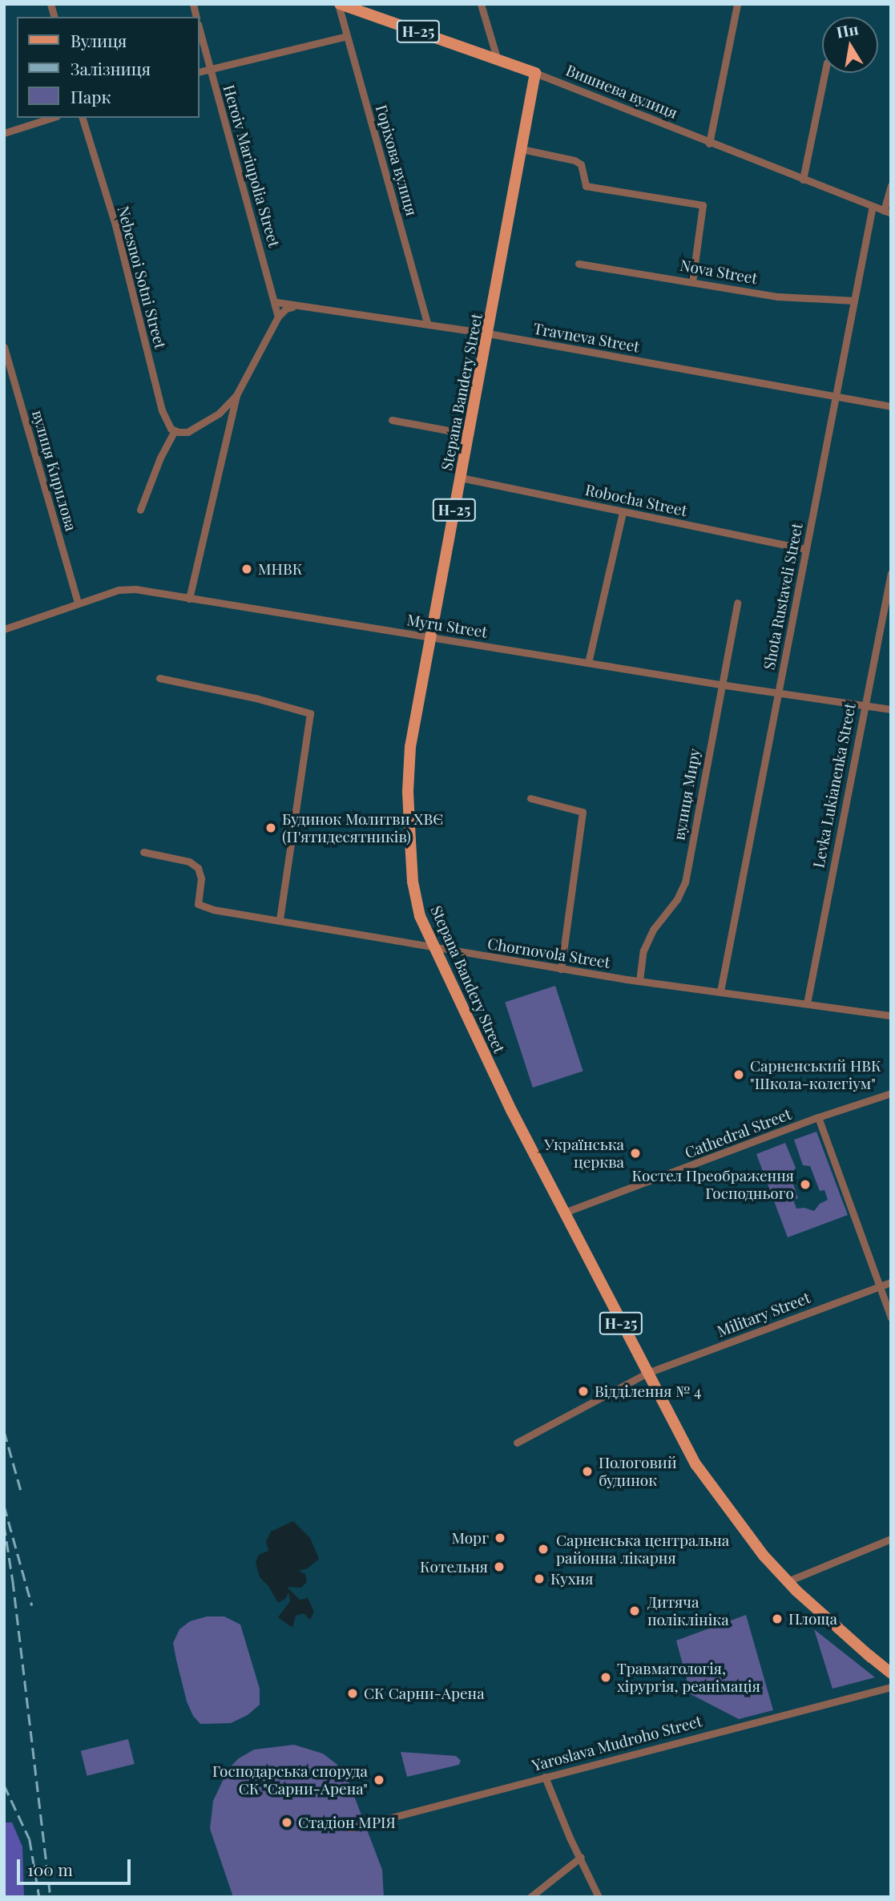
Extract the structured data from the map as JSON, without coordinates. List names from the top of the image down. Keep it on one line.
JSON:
{"streets":{"main road":["Н-25","Вишнева вулиця","Stepana Bandery Street"],"street":["Горіхова вулиця","Heroiv Mariupolia Street","Nova Street","Nebesnoi Sotni Street","Travneva Street","вулиця Кирилова","Robocha Street","Shota Rustaveli Street","Myru Street","Levka Lukianenka Street","вулиця Миру","Chornovola Street","Cathedral Street","Military Street","Yaroslava Mudroho Street"]},"crossings":[["Вишнева вулиця","Горіхова вулиця"],["Вишнева вулиця","Stepana Bandery Street"],["Вишнева вулиця","Shota Rustaveli Street"],["Горіхова вулиця","Travneva Street"],["Heroiv Mariupolia Street","Travneva Street"],["Nova Street","Shota Rustaveli Street"],["Travneva Street","Stepana Bandery Street"],["Travneva Street","Shota Rustaveli Street"],["Stepana Bandery Street","Robocha Street"],["Stepana Bandery Street","Myru Street"],["Stepana Bandery Street","Chornovola Street"],["Stepana Bandery Street","Cathedral Street"],["Stepana Bandery Street","Military Street"],["вулиця Кирилова","Myru Street"],["Robocha Street","Shota Rustaveli Street"],["Shota Rustaveli Street","Myru Street"],["Shota Rustaveli Street","Chornovola Street"],["Myru Street","Levka Lukianenka Street"],["Myru Street","вулиця Миру"],["Levka Lukianenka Street","Chornovola Street"],["вулиця Миру","Chornovola Street"]],"places":["МНВК","Будинок Молитви ХВЄ (П'ятидесятників)","Сарненський НВК \"Школа-колегіум\"","Українська церква","Костел Преображення Господнього","Відділення № 4","Пологовий будинок","Морг","Сарненська центральна районна лікарня","Котельня","Кухня","Дитяча поліклініка","Площа","Травматологія, хірургія, реанімація","СК Сарни-Арена","Господарська споруда СК \"Сарни-Арена\"","Стадіон МРІЯ"],"legend":["Вулиця","Залізниця","Парк"],"scale_bar":"100 m","north":"top"}
